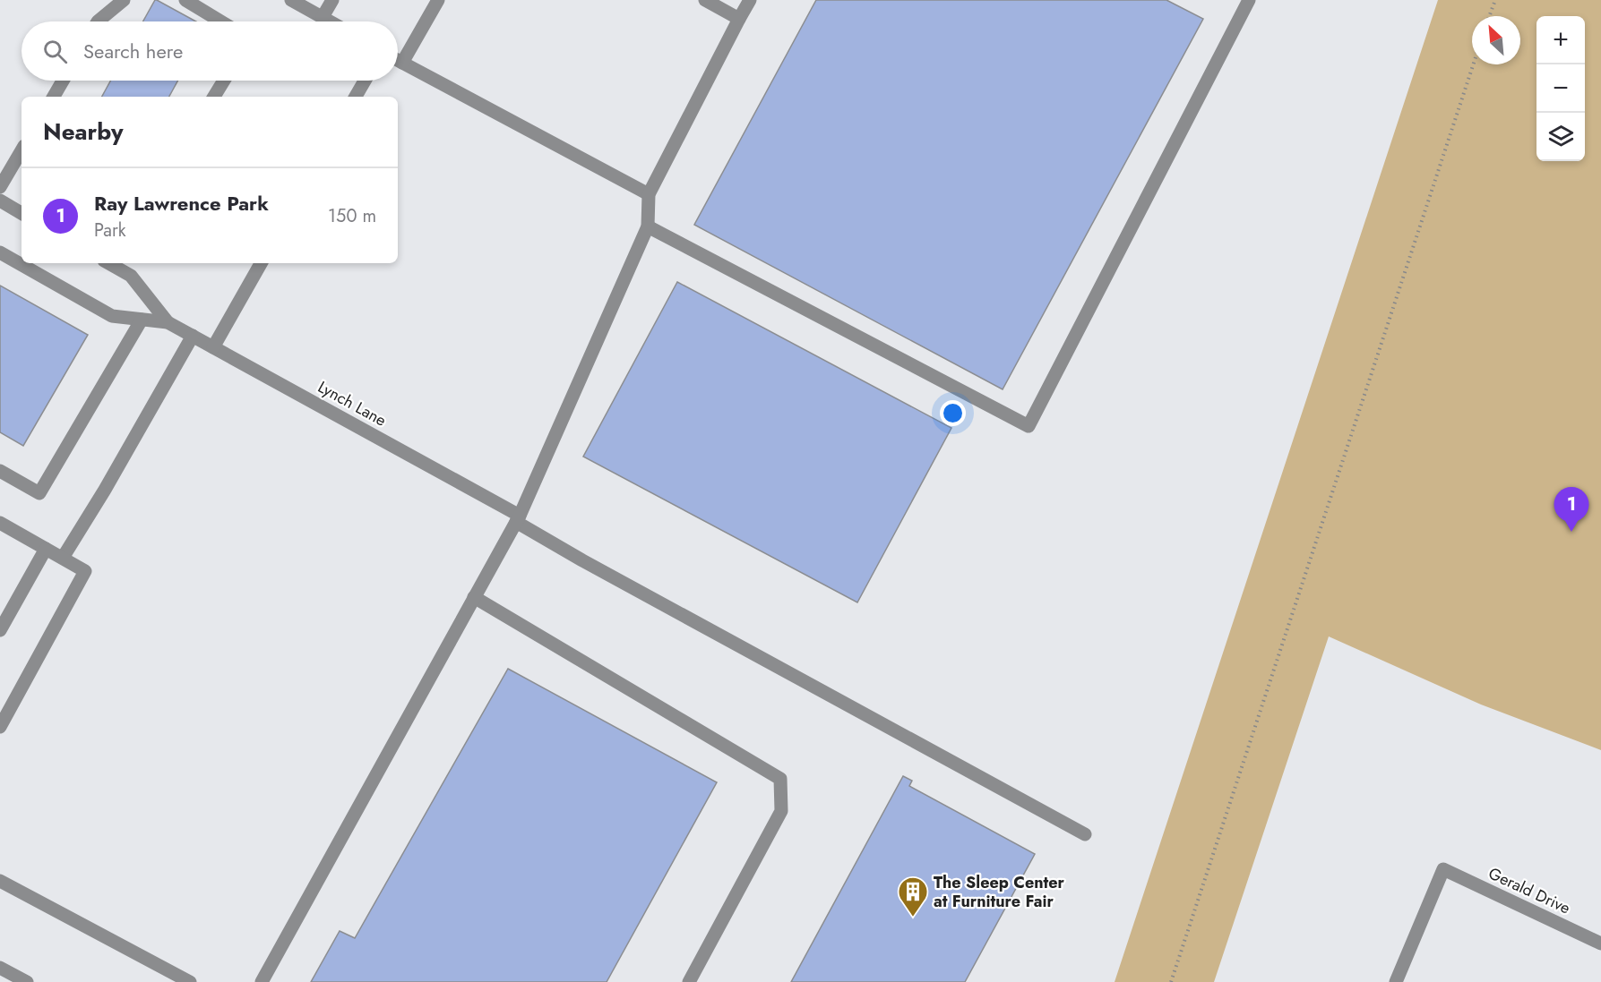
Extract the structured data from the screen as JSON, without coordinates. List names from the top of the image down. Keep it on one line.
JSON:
{"streets":{"street":["Lynch Lane","Gerald Drive"]},"places":{"building":["The Sleep Center at Furniture Fair"]},"north":"top left","page":{"map_buttons":["+","−"],"search":"Search here","heading":"Nearby","list":[{"mark":"1","name":"Ray Lawrence Park","note":"Park","value":"150 m"}],"pins":"1"}}
